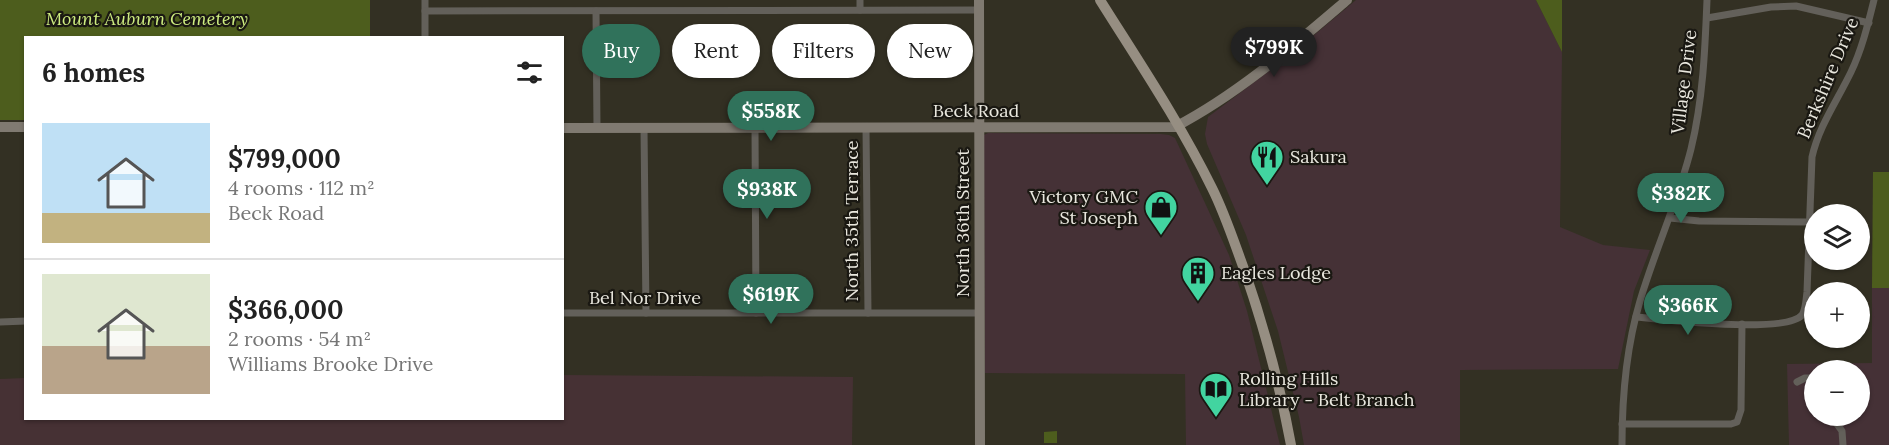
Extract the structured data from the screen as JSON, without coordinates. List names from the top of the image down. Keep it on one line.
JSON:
{"streets":{"street":["Berkshire Drive","Village Drive","Beck Road","North 35th Terrace","North 36th Street","Bel Nor Drive"]},"crossings":[["Berkshire Drive","Village Drive"],["Beck Road","North 35th Terrace"],["Beck Road","North 36th Street"],["North 35th Terrace","Bel Nor Drive"],["North 36th Street","Bel Nor Drive"]],"parks":["Mount Auburn Cemetery"],"places":{"restaurant":["Sakura"],"shop":["Victory GMC St Joseph"],"building":["Eagles Lodge"],"library":["Rolling Hills Library - Belt Branch"]},"page":{"chip":["Buy","Rent","Filters","New"],"price":["$799K","$558K","$938K","$382K","$619K","$366K"],"heading":"6 homes","list":[{"name":"$799,000","note":"4 rooms · 112 m² · Beck Road"},{"name":"$366,000","note":"2 rooms · 54 m² · Williams Brooke Drive"}],"map_buttons":["+","−"]}}
